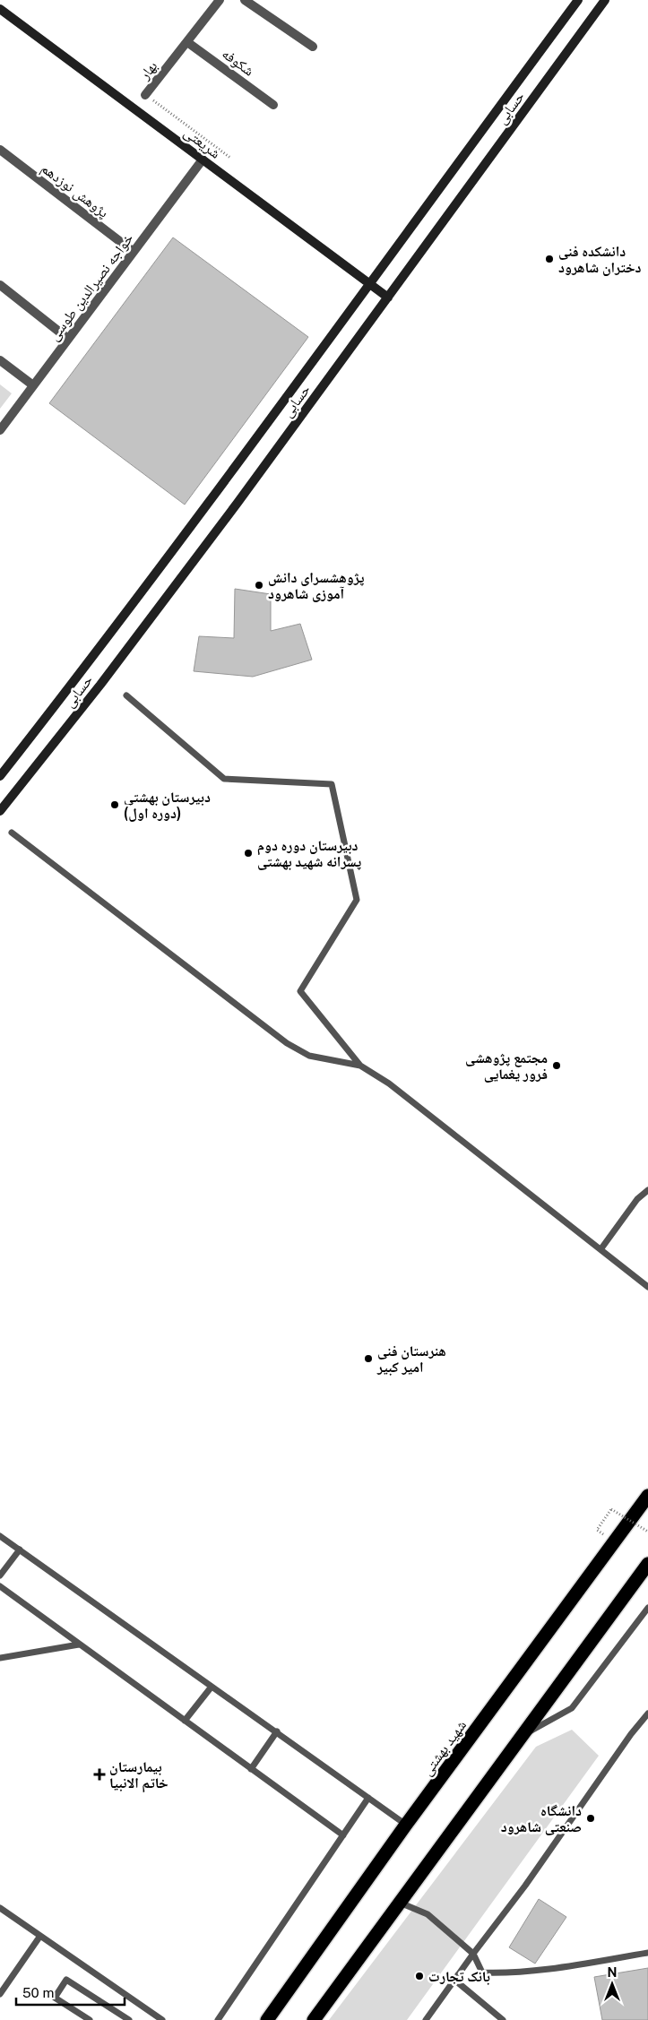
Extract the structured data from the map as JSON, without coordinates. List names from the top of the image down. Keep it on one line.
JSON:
{"streets":{"highway":["شهید بهشتی"],"main road":["حسابی","شریعتی"],"street":["شکوفه","بهار","پژوهش نوزدهم","خواجه نصیرالدین طوسی"]},"crossings":[["شکوفه","بهار"],["حسابی","شریعتی"],["شریعتی","خواجه نصیرالدین طوسی"],["پژوهش نوزدهم","خواجه نصیرالدین طوسی"]],"places":{"other":["دانشکده فنی دختران شاهرود","پژوهشسرای دانش آموزی شاهرود","دبیرستان بهشتی (دوره اول)","دبیرستان دوره دوم پسرانه شهید بهشتی","مجتمع پژوهشی فرور یغمایی","هنرستان فنی امیر کبیر","دانشگاه صنعتی شاهرود","بانک تجارت"],"health":["بیمارستان خاتم الانبیا"]},"scale_bar":"50 m","north":"top"}
